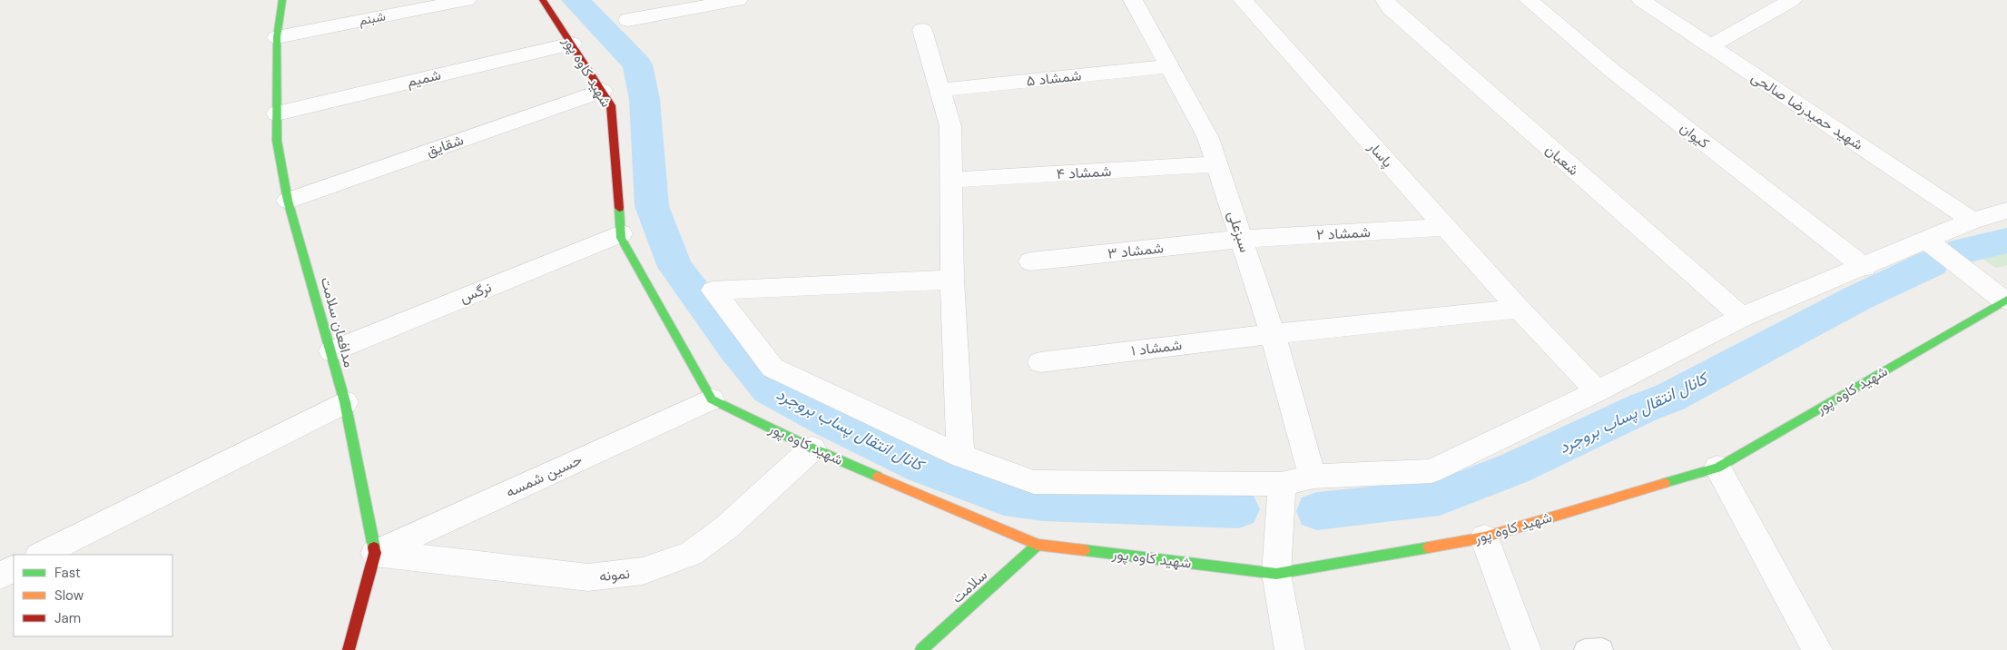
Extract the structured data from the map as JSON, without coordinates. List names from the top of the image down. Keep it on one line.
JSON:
{"streets":{"street":["شبنم","شهید کاوه پور","شمیم","شمشاد ۵","شهید حمیدرضا صالحی","کیوان","شقایق","پاسار","شعبان","شمشاد ۴","سبزعلی","شمشاد ۲","شمشاد ۳","نرگس","مدافعان سلامت","شمشاد ۱","حسین شمسه","نمونه","سلامت"]},"crossings":[["شبنم","مدافعان سلامت"],["شهید کاوه پور","شمیم"],["شهید کاوه پور","شقایق"],["شهید کاوه پور","نرگس"],["شهید کاوه پور","حسین شمسه"],["شهید کاوه پور","نمونه"],["شهید کاوه پور","سلامت"],["شمیم","مدافعان سلامت"],["شمشاد ۵","سبزعلی"],["شقایق","مدافعان سلامت"],["پاسار","شمشاد ۲"],["شمشاد ۴","سبزعلی"],["سبزعلی","شمشاد ۲"],["سبزعلی","شمشاد ۳"],["سبزعلی","شمشاد ۱"],["شمشاد ۲","شمشاد ۳"],["نرگس","مدافعان سلامت"],["مدافعان سلامت","حسین شمسه"],["مدافعان سلامت","نمونه"],["حسین شمسه","نمونه"]],"water":["کانال انتقال پساب بروجرد"],"legend":["Fast","Slow","Jam"]}
